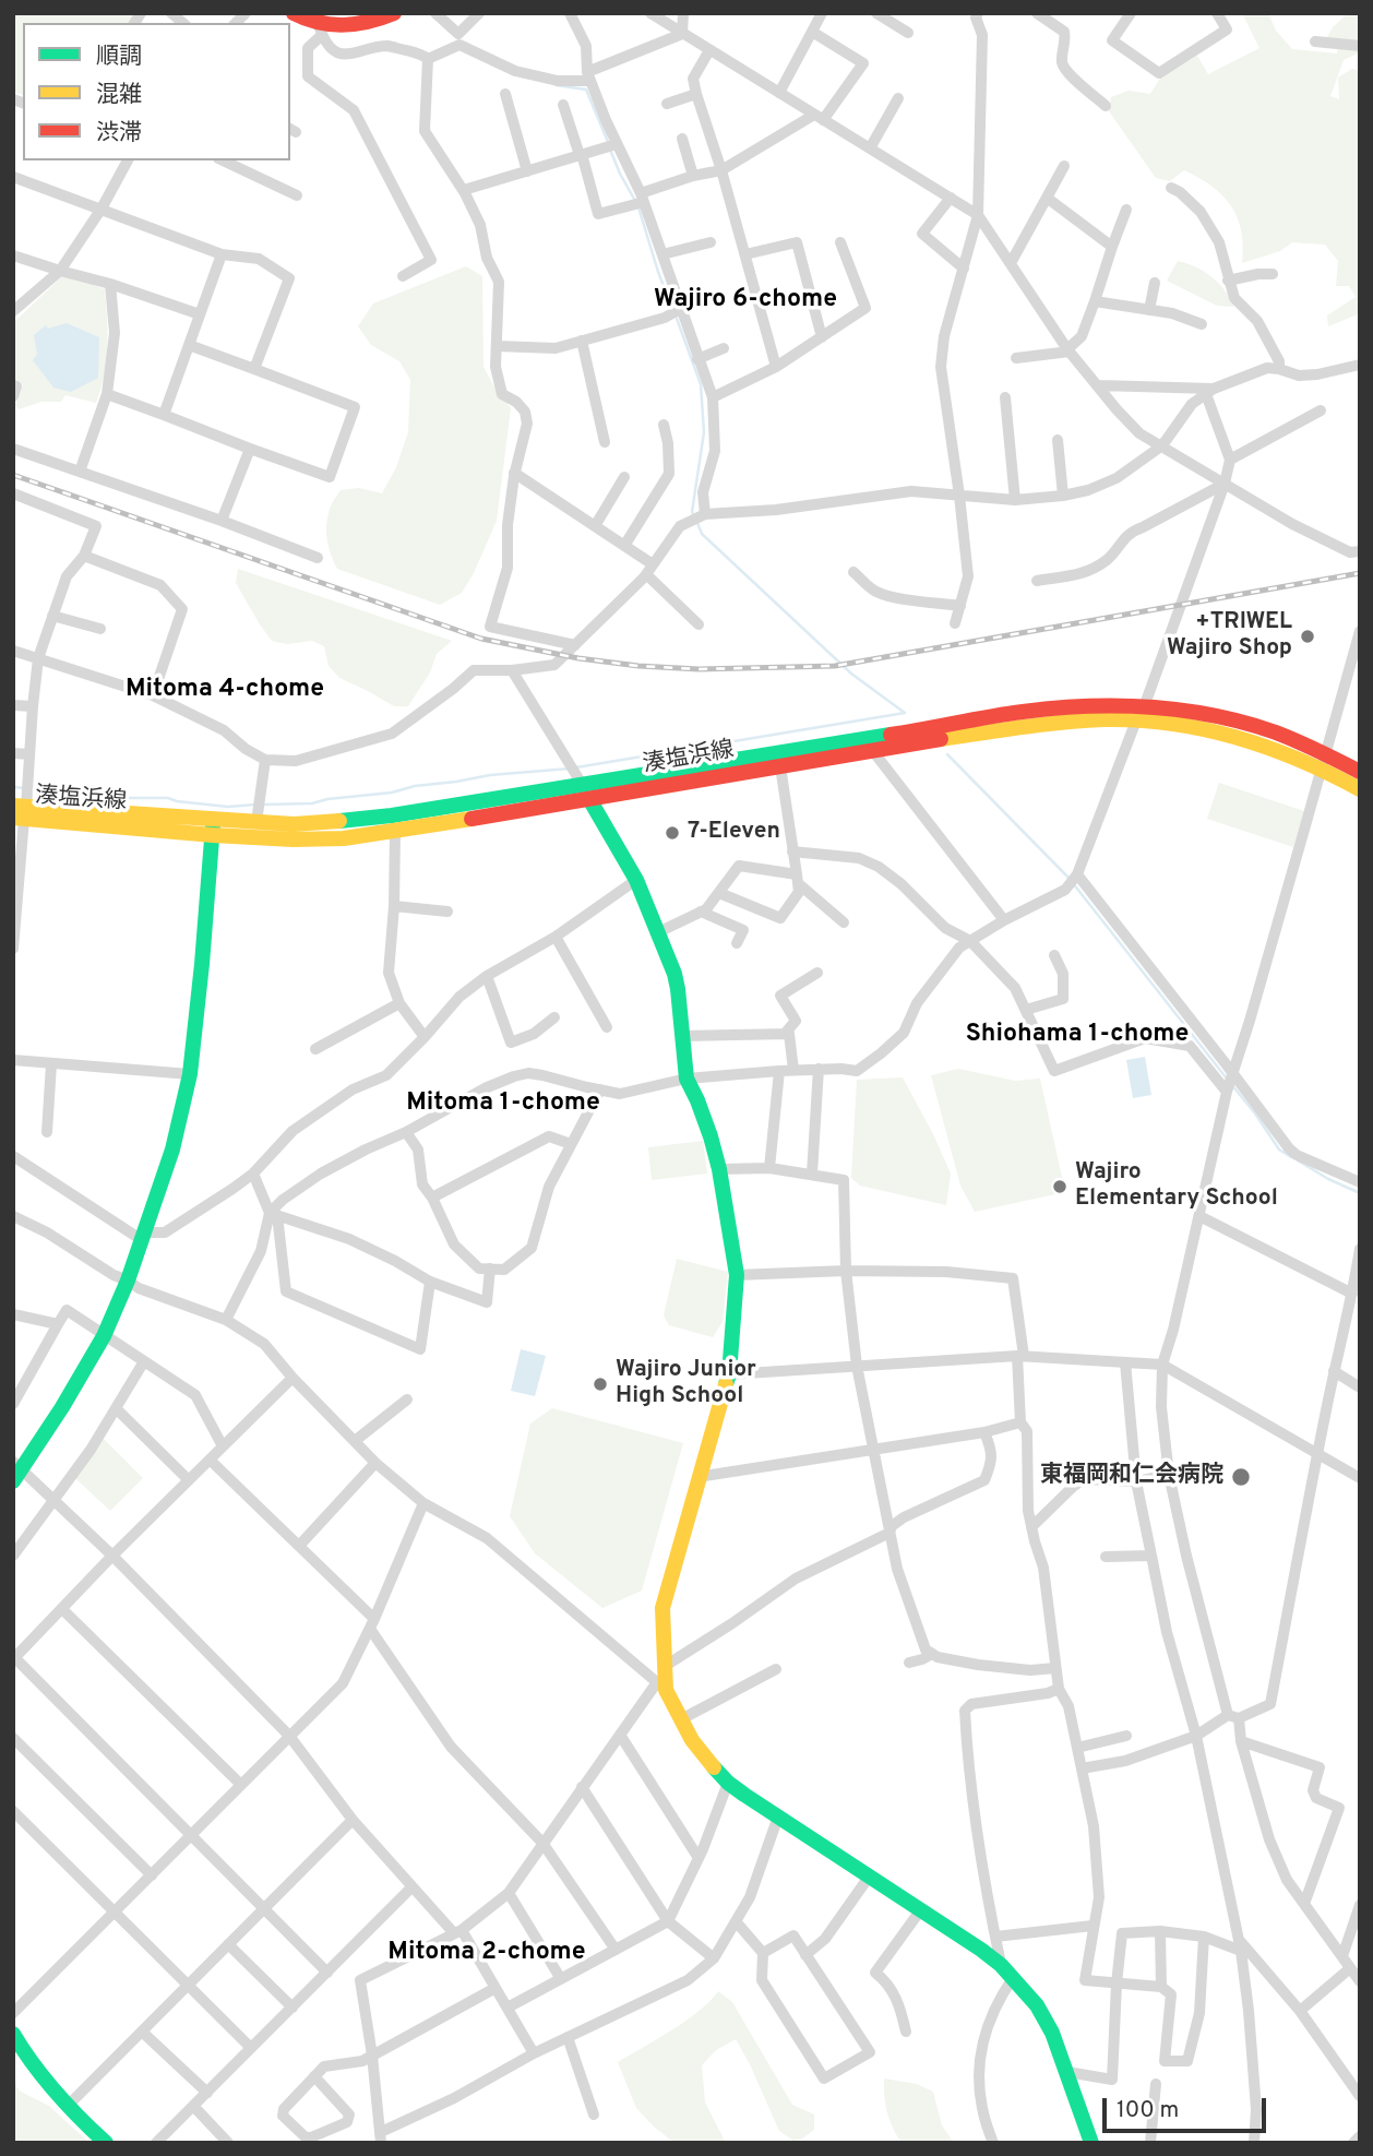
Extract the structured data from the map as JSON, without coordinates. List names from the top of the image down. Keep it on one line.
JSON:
{"streets":{"street":["湊塩浜線"]},"districts":["Wajiro 6-chome","Mitoma 4-chome","Shiohama 1-chome","Mitoma 1-chome","Mitoma 2-chome"],"places":["+TRIWEL Wajiro Shop","7-Eleven","Wajiro Elementary School","Wajiro Junior High School","東福岡和仁会病院"],"legend":["順調","混雑","渋滞"],"scale_bar":"100 m"}
